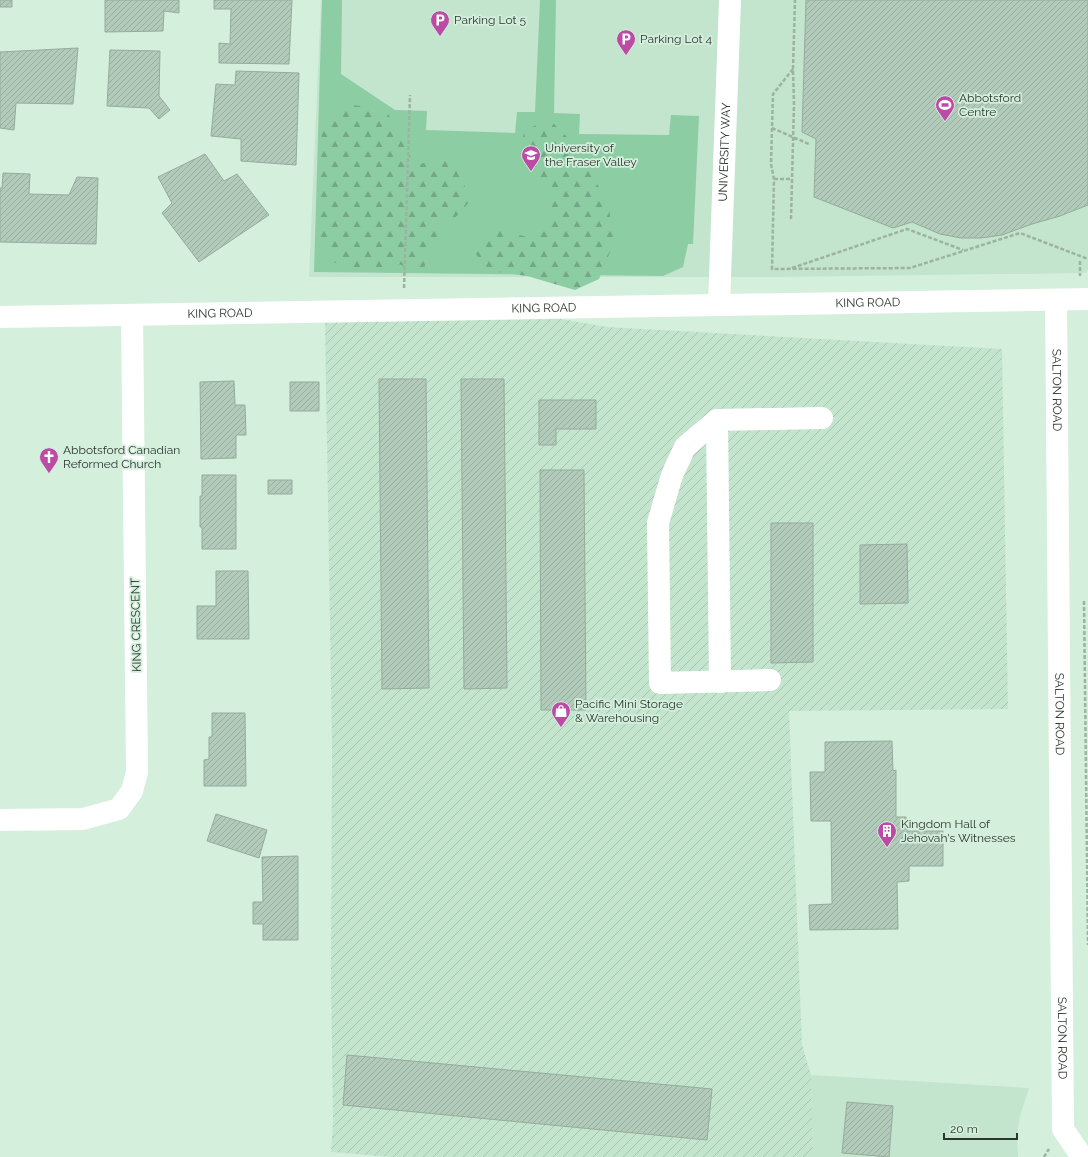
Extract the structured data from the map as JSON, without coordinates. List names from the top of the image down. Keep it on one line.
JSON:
{"streets":{"street":["UNIVERSITY WAY","KING ROAD","SALTON ROAD","KING CRESCENT"]},"crossings":[["UNIVERSITY WAY","KING ROAD"],["KING ROAD","SALTON ROAD"],["KING ROAD","KING CRESCENT"]],"places":{"parking":["Parking Lot 5","Parking Lot 4"],"sports":["Abbotsford Centre"],"school or university":["University of the Fraser Valley"],"church":["Abbotsford Canadian Reformed Church"],"shop":["Pacific Mini Storage & Warehousing"],"building":["Kingdom Hall of Jehovah's Witnesses"]},"scale_bar":"20 m"}
